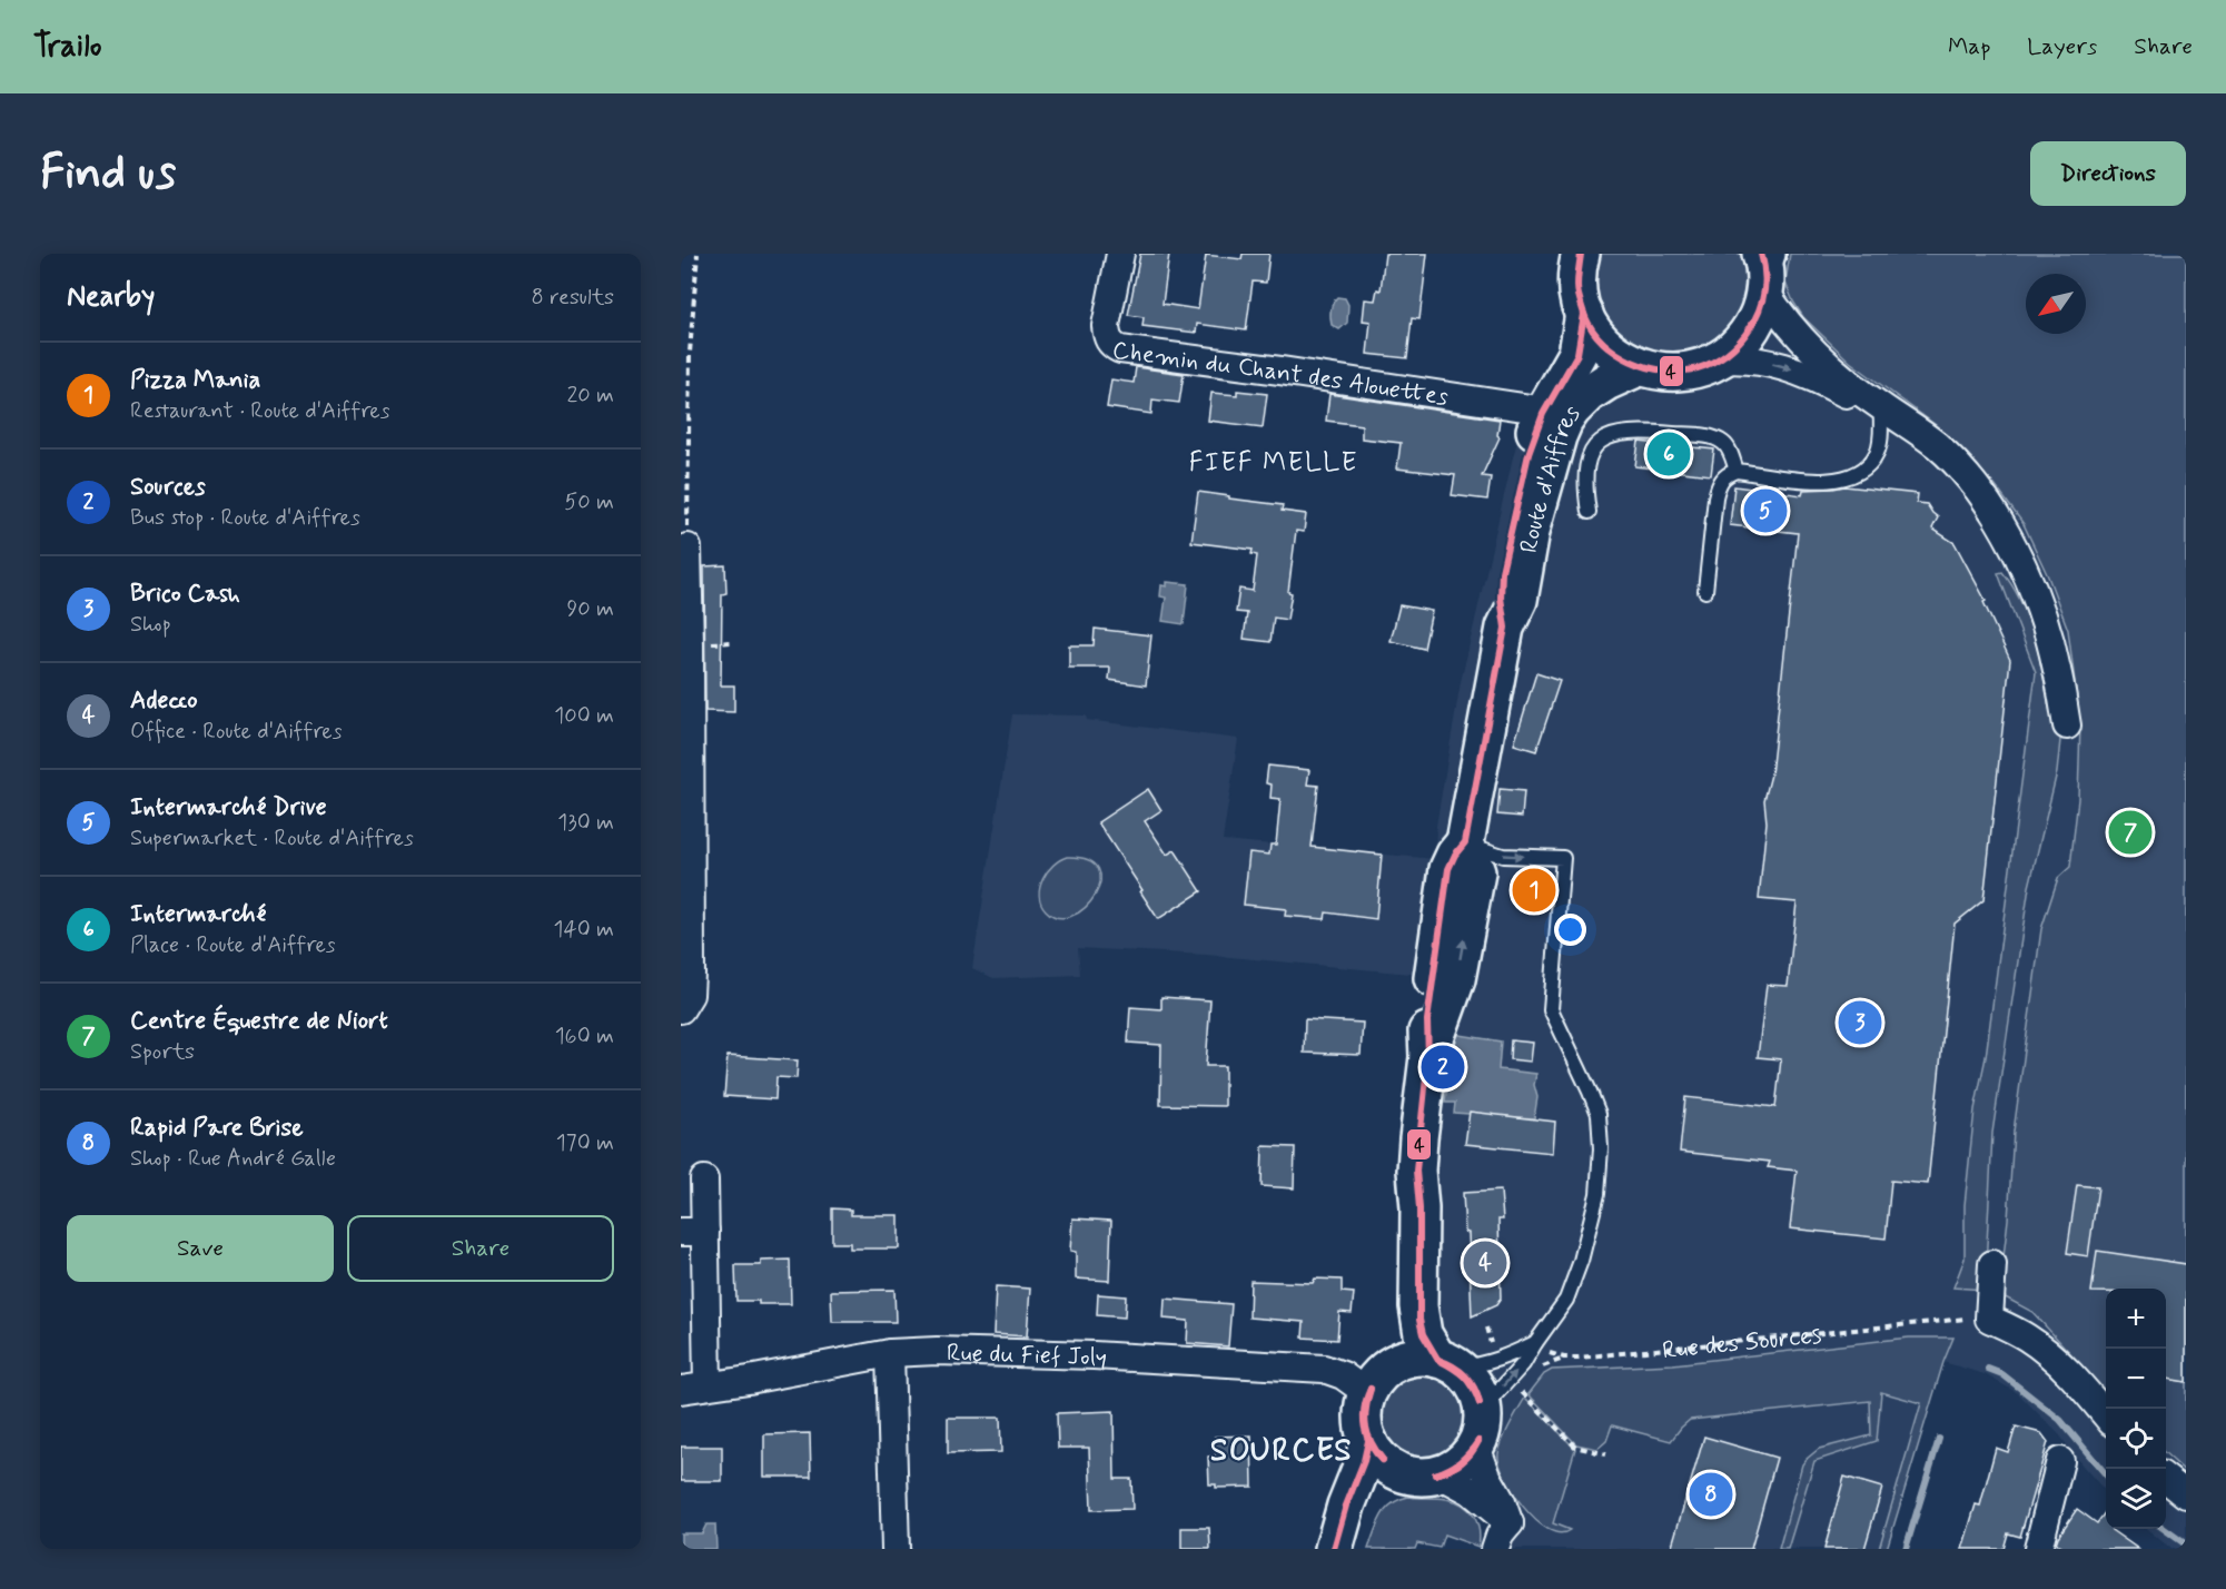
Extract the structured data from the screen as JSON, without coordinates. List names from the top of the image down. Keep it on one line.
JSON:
{"streets":{"main road":["Route d'Aiffres"],"street":["Chemin du Chant des Alouettes","Rue du Fief Joly"],"path":["Rue des Sources"]},"crossings":[["Chemin du Chant des Alouettes","Route d'Aiffres"],["Route d'Aiffres","Rue du Fief Joly"]],"districts":["FIEF MELLE","SOURCES"],"lines":["transit line 4"],"north":"bottom left","page":{"header":"Trailo","nav":["Map","Layers","Share"],"buttons":["Directions",["Save","Share"]],"title":"Find us","heading":["Nearby","8 results"],"list":[{"mark":"1","name":"Pizza Mania","note":"Restaurant · Route d'Aiffres","value":"20 m"},{"mark":"2","name":"Sources","note":"Bus stop · Route d'Aiffres","value":"50 m"},{"mark":"3","name":"Brico Cash","note":"Shop","value":"90 m"},{"mark":"4","name":"Adecco","note":"Office · Route d'Aiffres","value":"100 m"},{"mark":"5","name":"Intermarché Drive","note":"Supermarket · Route d'Aiffres","value":"130 m"},{"mark":"6","name":"Intermarché","note":"Place · Route d'Aiffres","value":"140 m"},{"mark":"7","name":"Centre Équestre de Niort","note":"Sports","value":"160 m"},{"mark":"8","name":"Rapid Pare Brise","note":"Shop · Rue André Galle","value":"170 m"}],"pins":["6","5","7","1","3","2","4","8"],"map_buttons":["+","−"]}}
